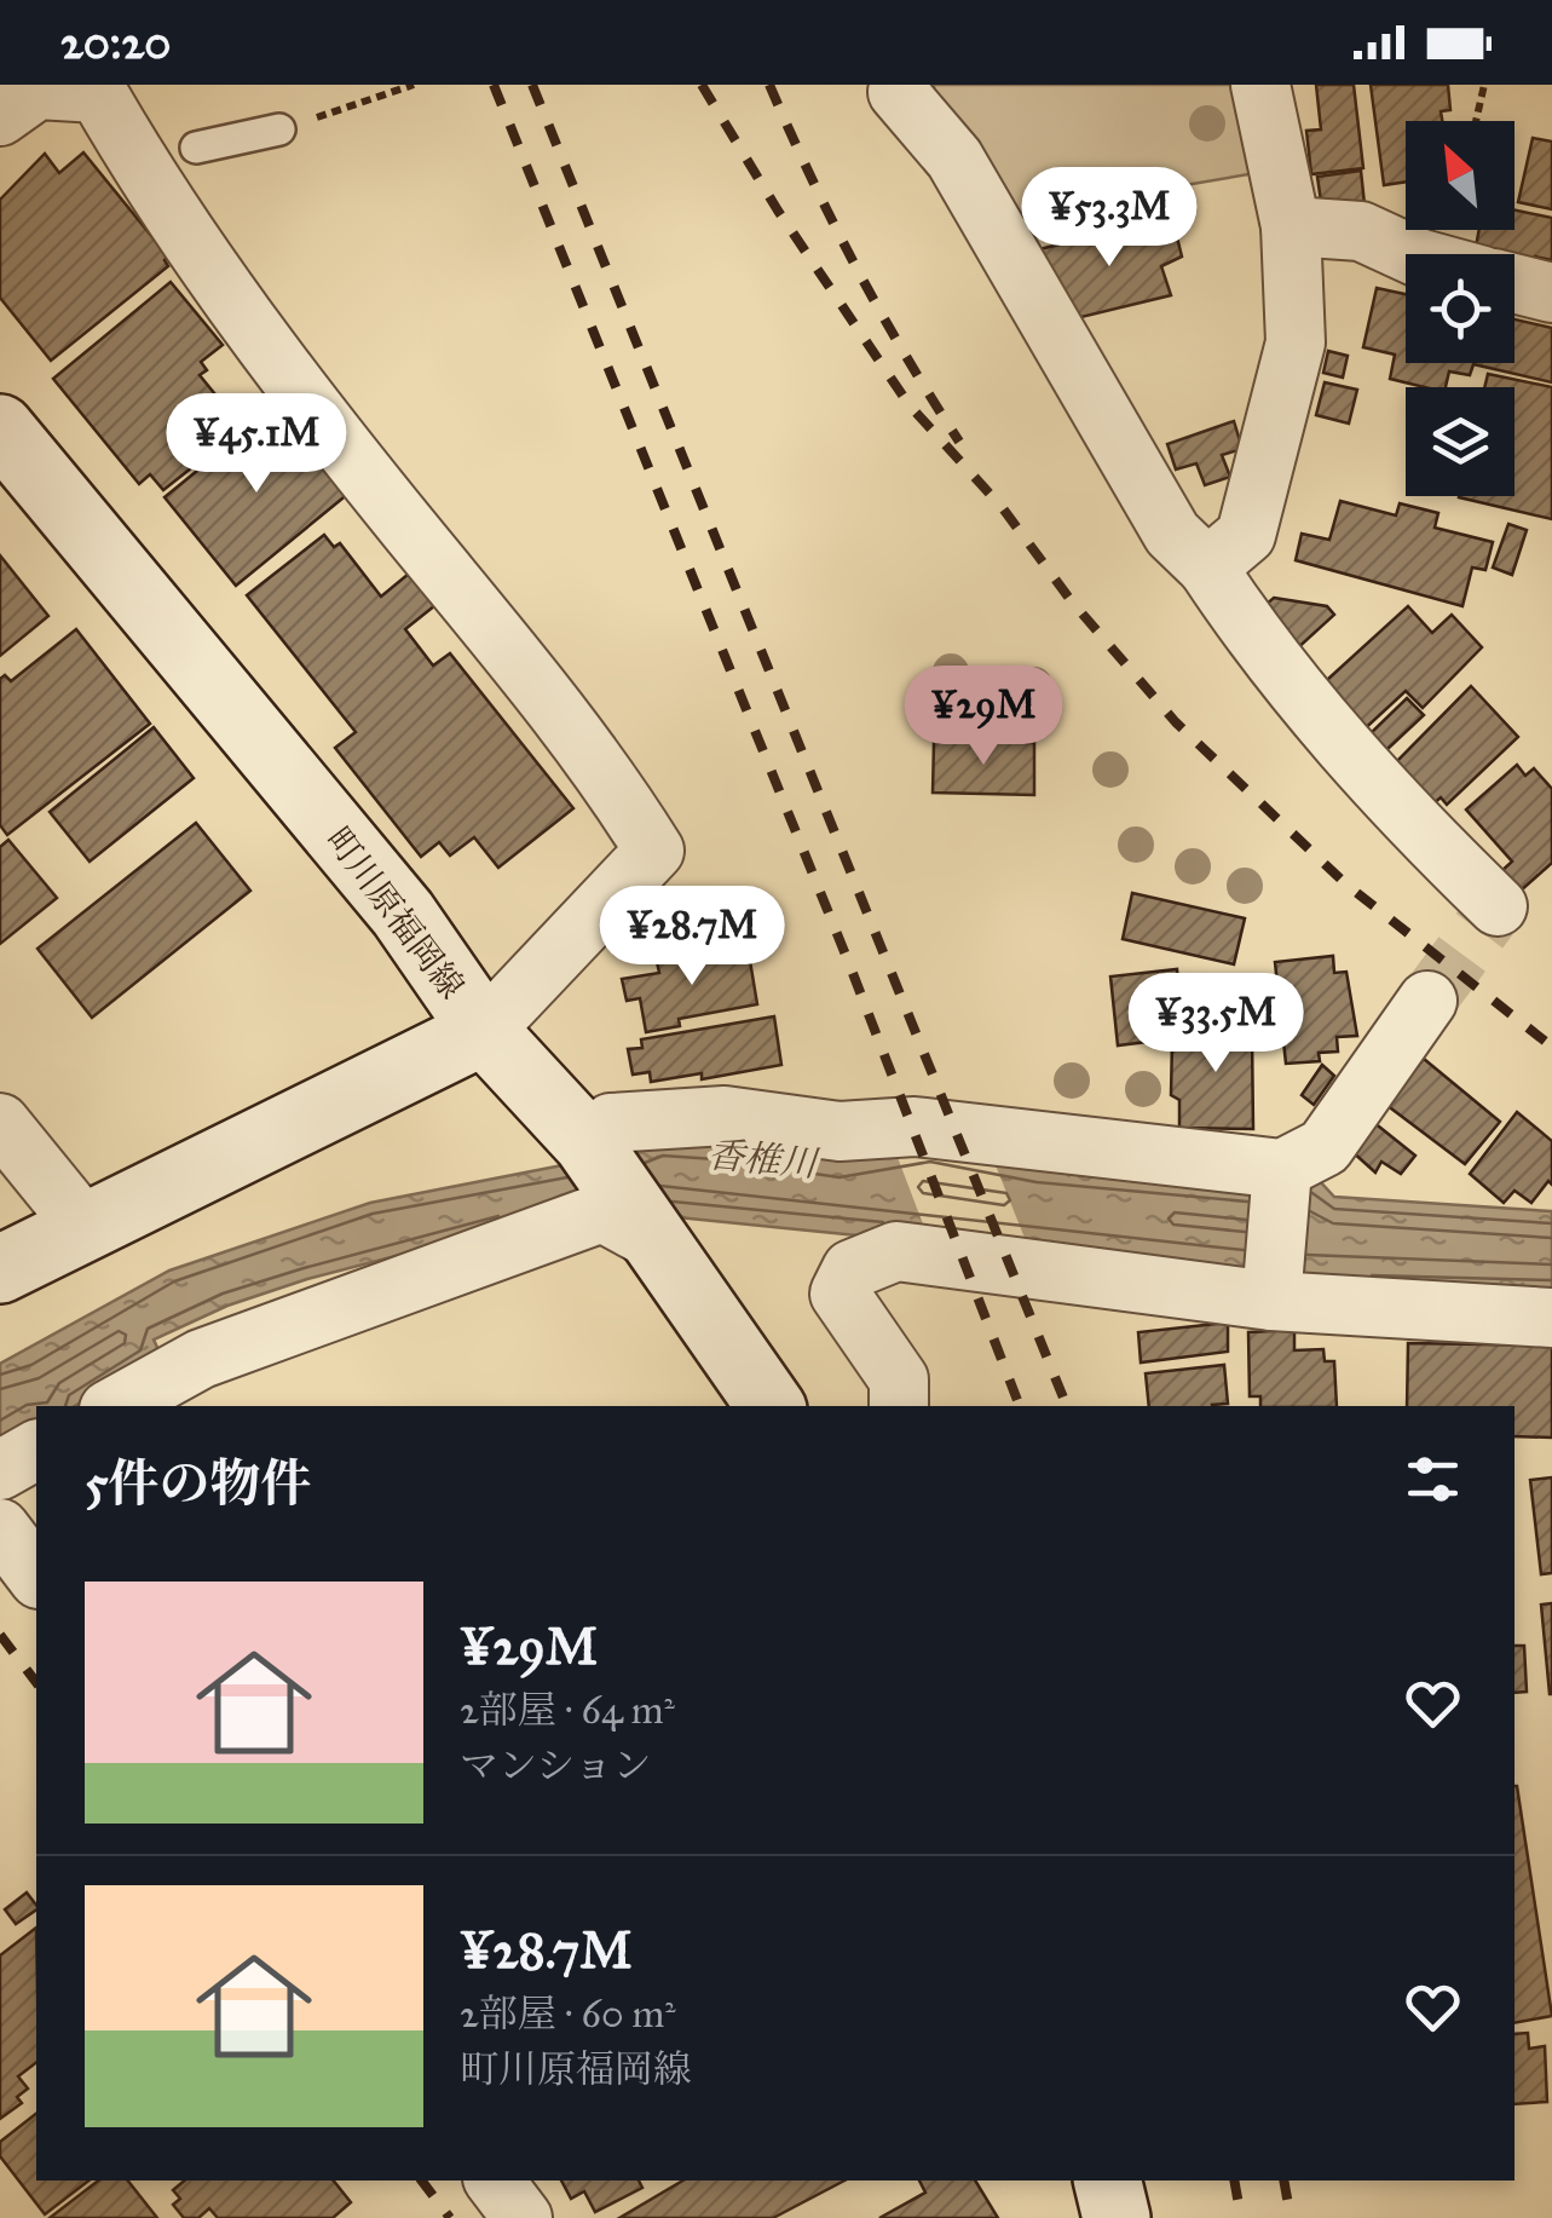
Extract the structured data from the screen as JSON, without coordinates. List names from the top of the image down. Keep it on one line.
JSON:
{"streets":{"main road":["町川原福岡線"]},"water":["香椎川"],"north":"top left","page":{"status":"20:20","price":["¥53.3M","¥45.1M","¥29M","¥28.7M","¥33.5M"],"heading":"5件の物件","list":[{"name":"¥29M","note":"2部屋 · 64 m² · マンション"},{"name":"¥28.7M","note":"2部屋 · 60 m² · 町川原福岡線"}]}}
